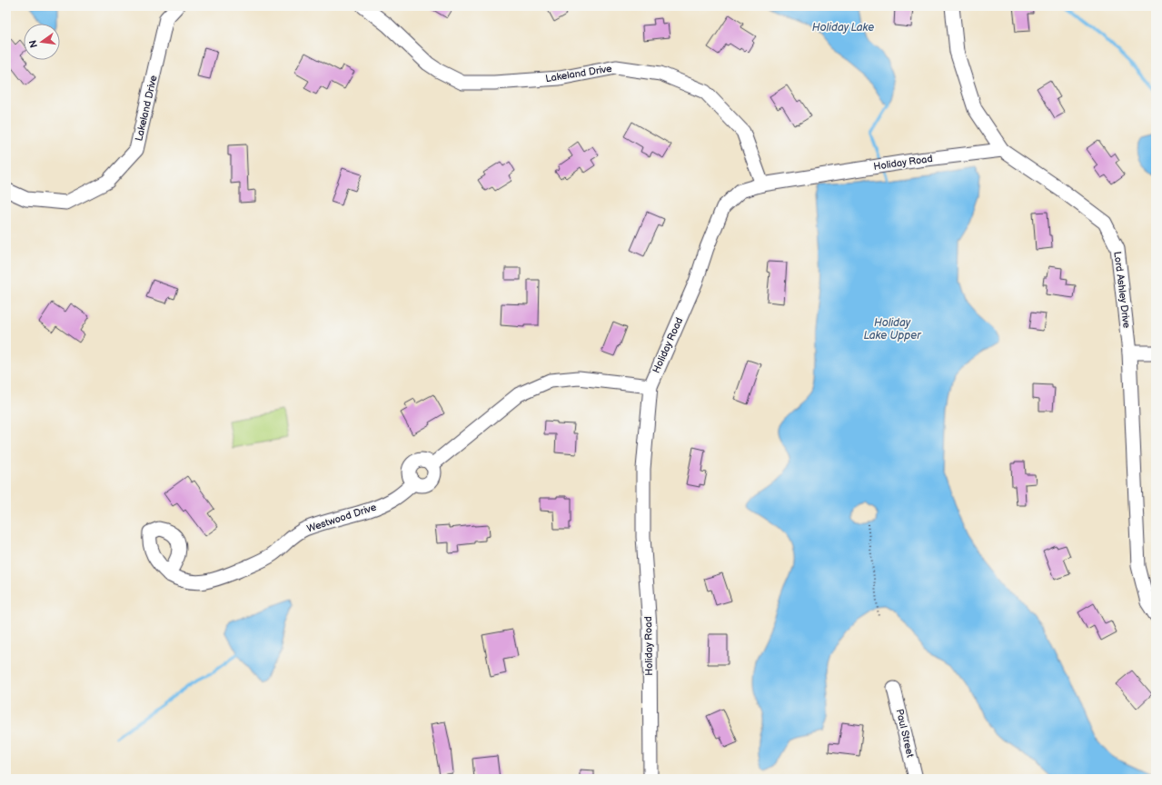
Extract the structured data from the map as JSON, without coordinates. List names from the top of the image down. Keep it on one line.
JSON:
{"streets":{"street":["Lakeland Drive","Holiday Road","Lord Ashley Drive","Westwood Drive","Paul Street"]},"crossings":[["Lakeland Drive","Holiday Road"],["Holiday Road","Lord Ashley Drive"]],"water":["Holiday Lake","Holiday Lake Upper"],"north":"left"}
